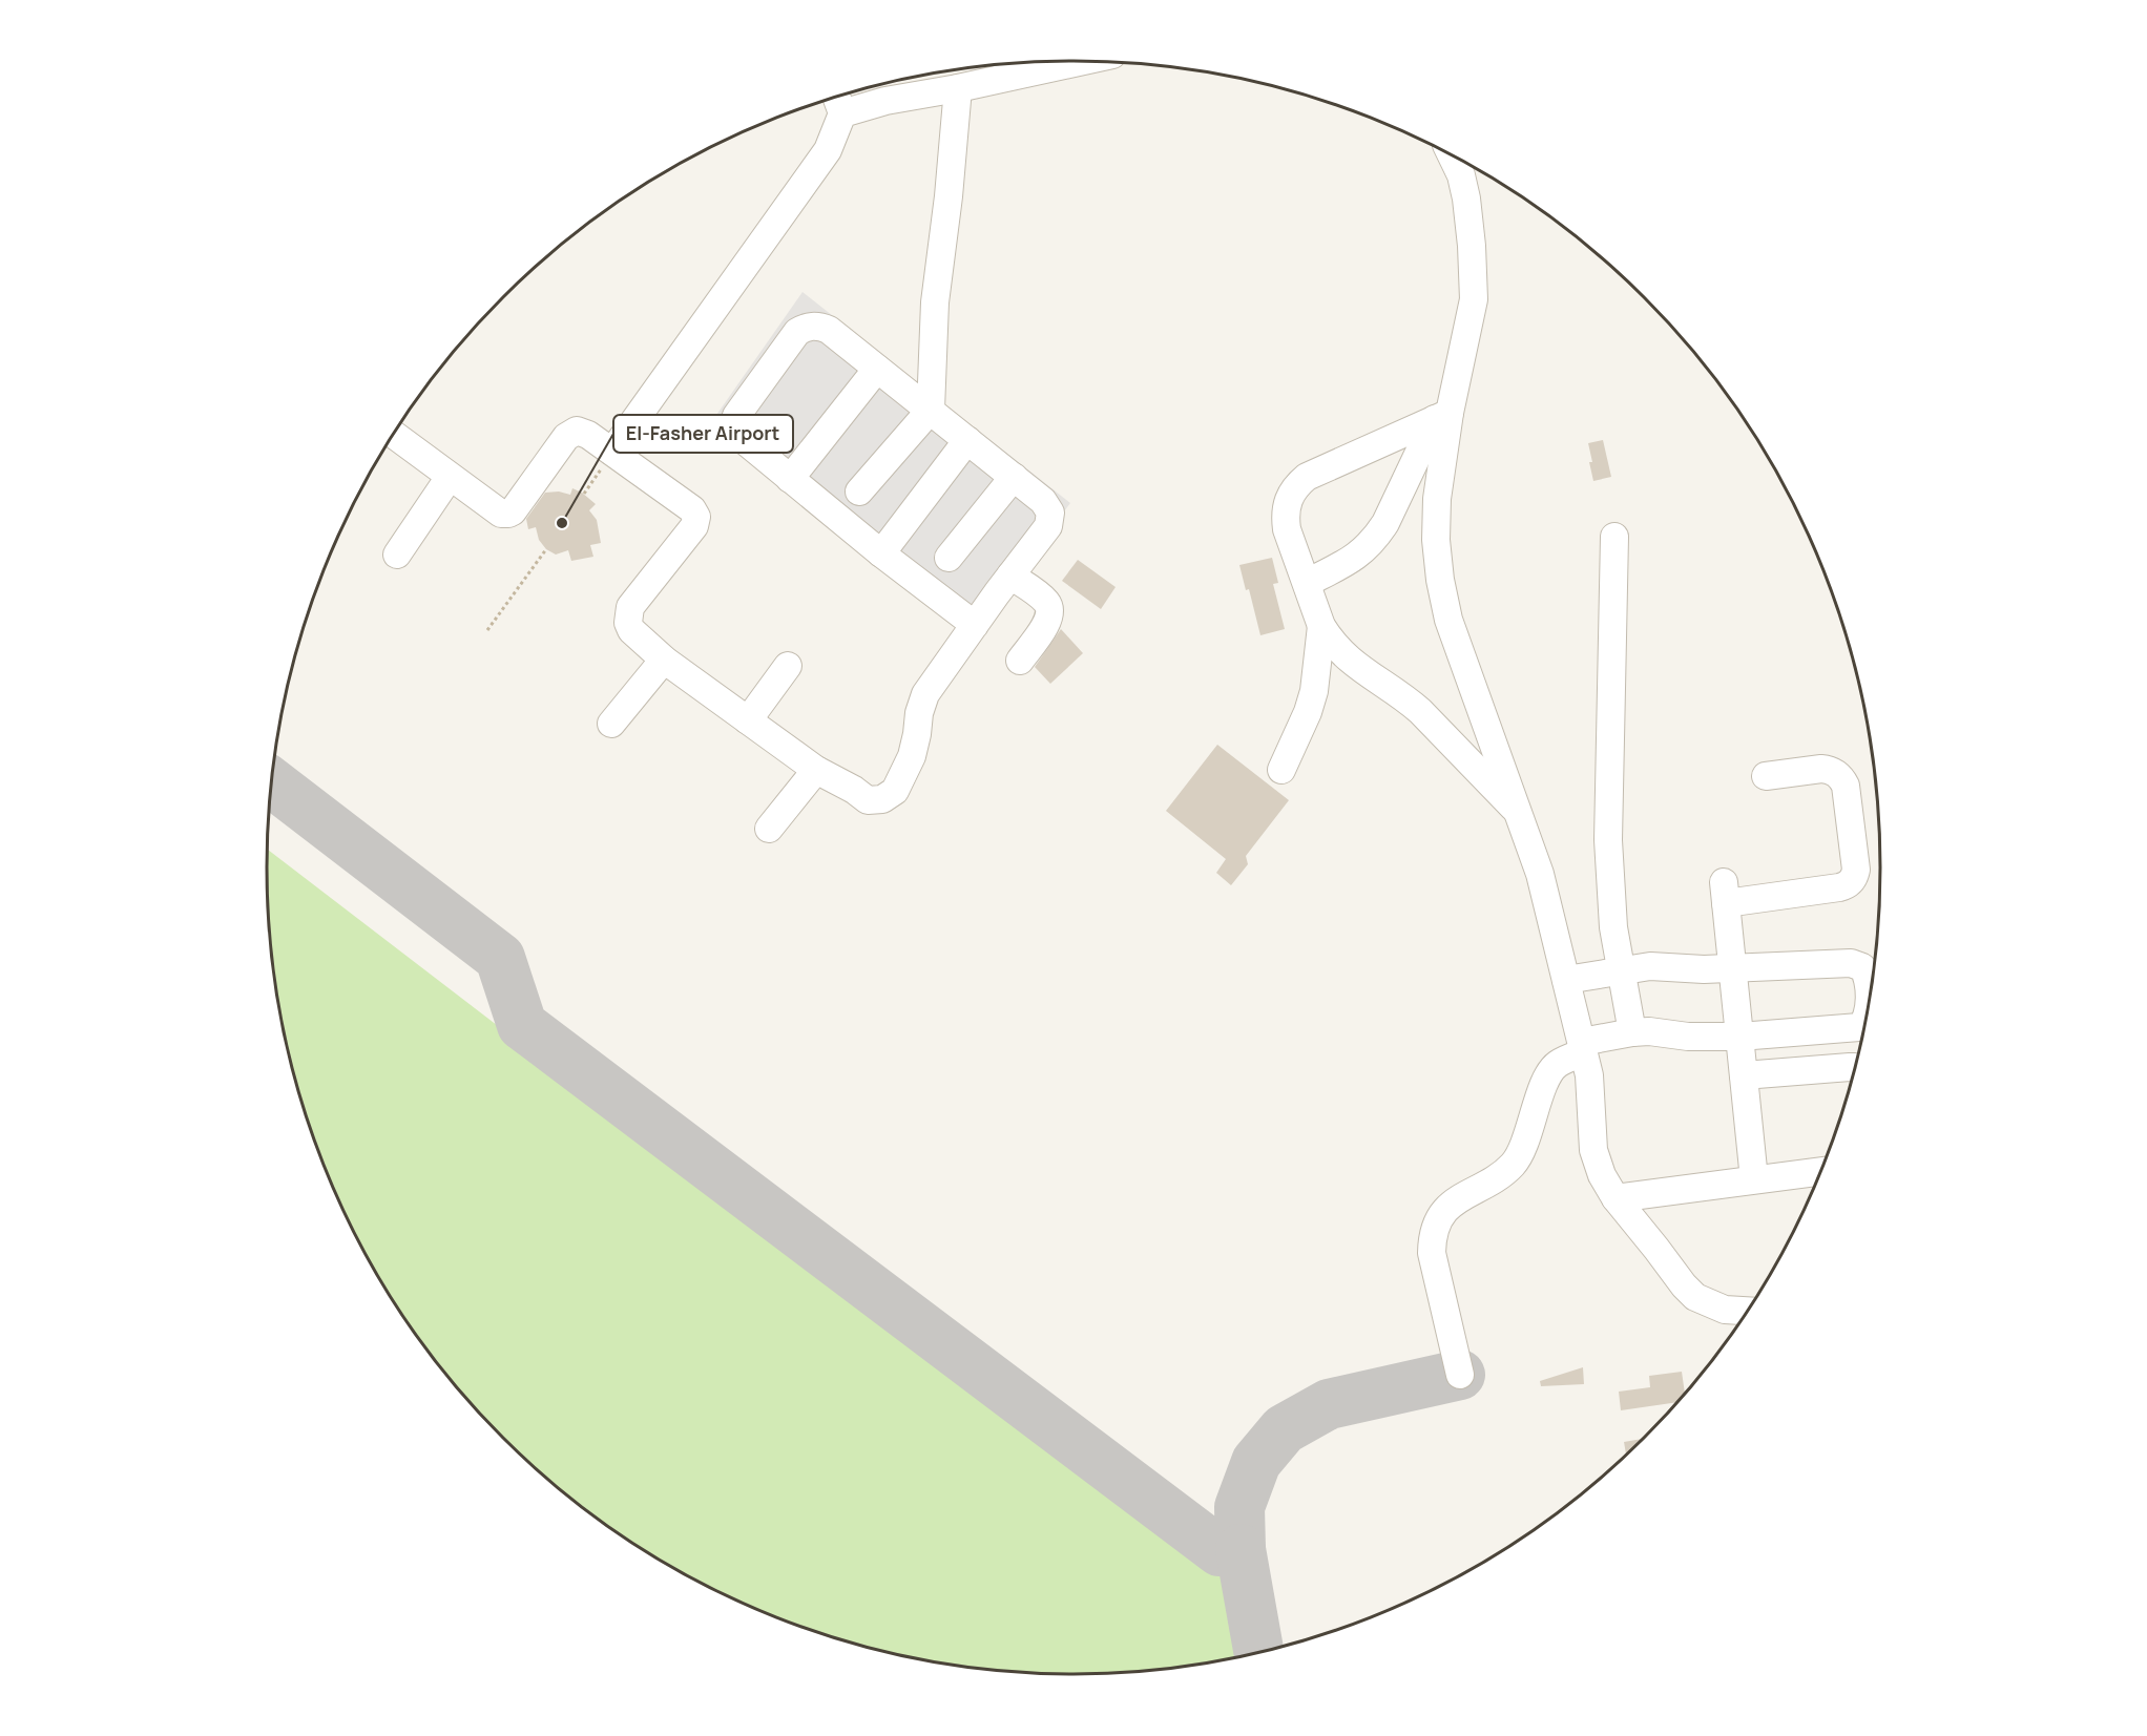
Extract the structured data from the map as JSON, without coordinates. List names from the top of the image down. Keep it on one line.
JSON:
{"places":["El-Fasher Airport"]}
